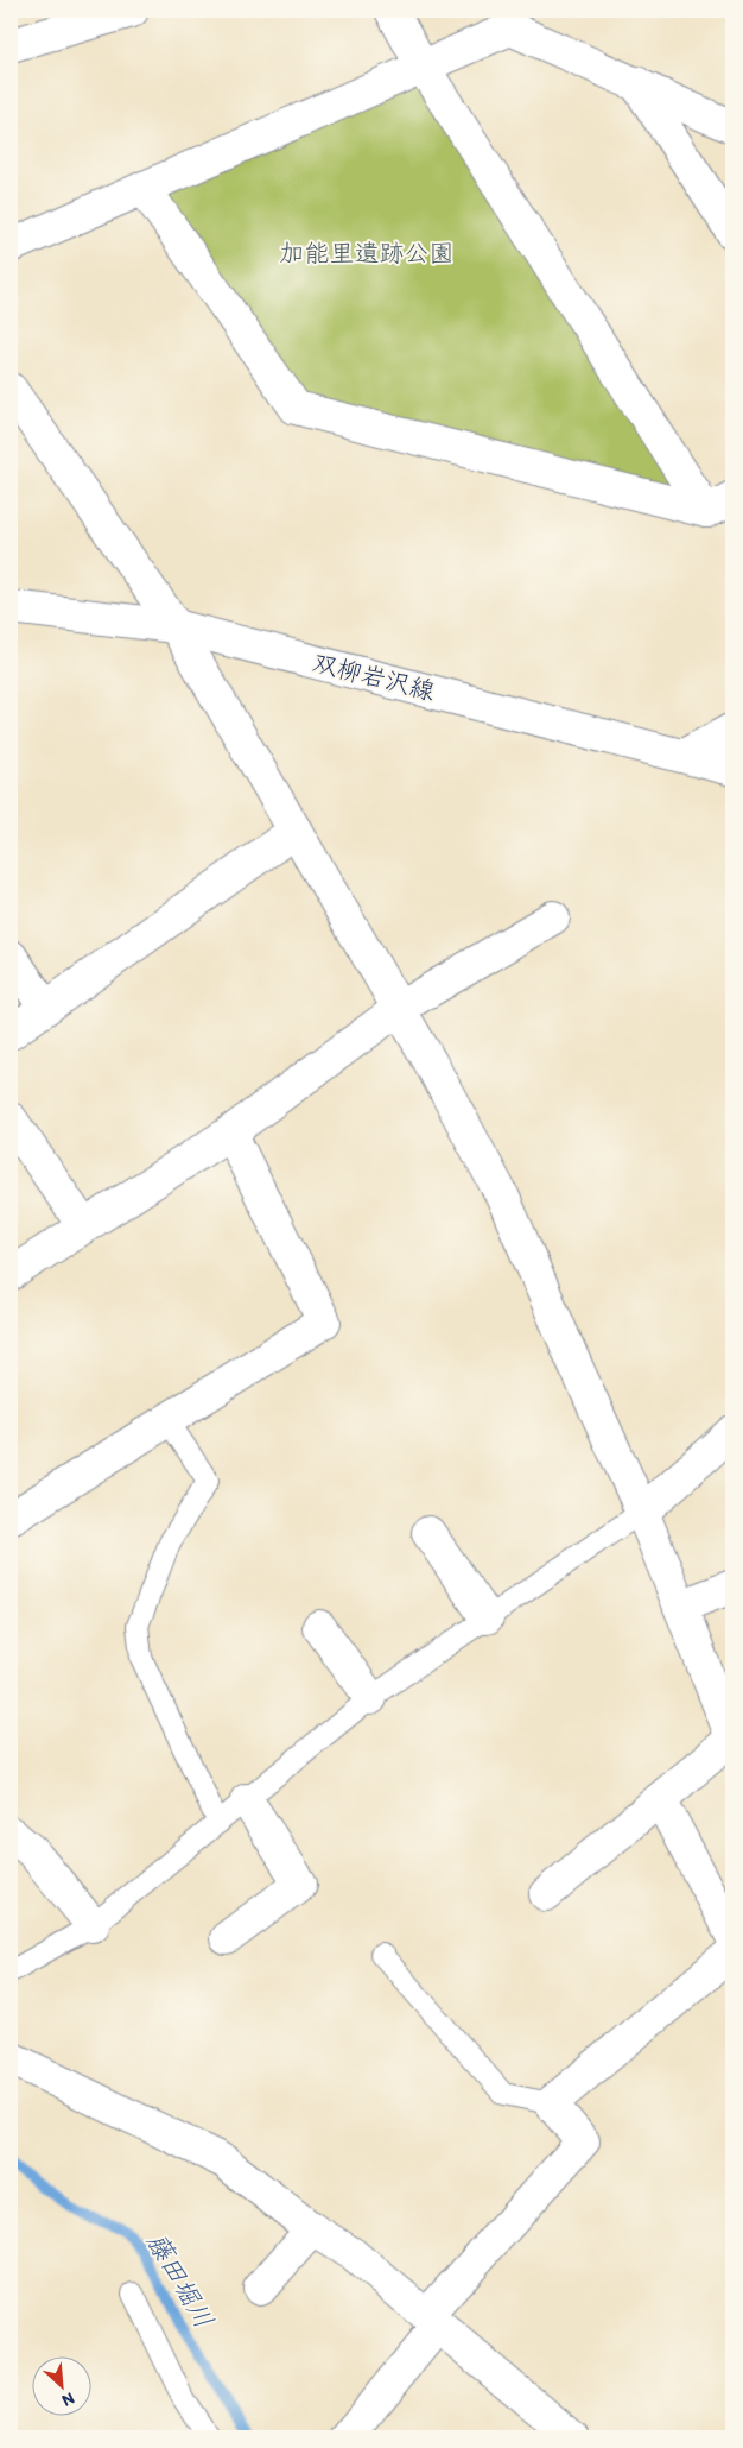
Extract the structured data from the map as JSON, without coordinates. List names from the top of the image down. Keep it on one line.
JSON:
{"streets":{"street":["双柳岩沢線"]},"water":["藤田堀川"],"parks":["加能里遺跡公園"],"north":"bottom right"}
